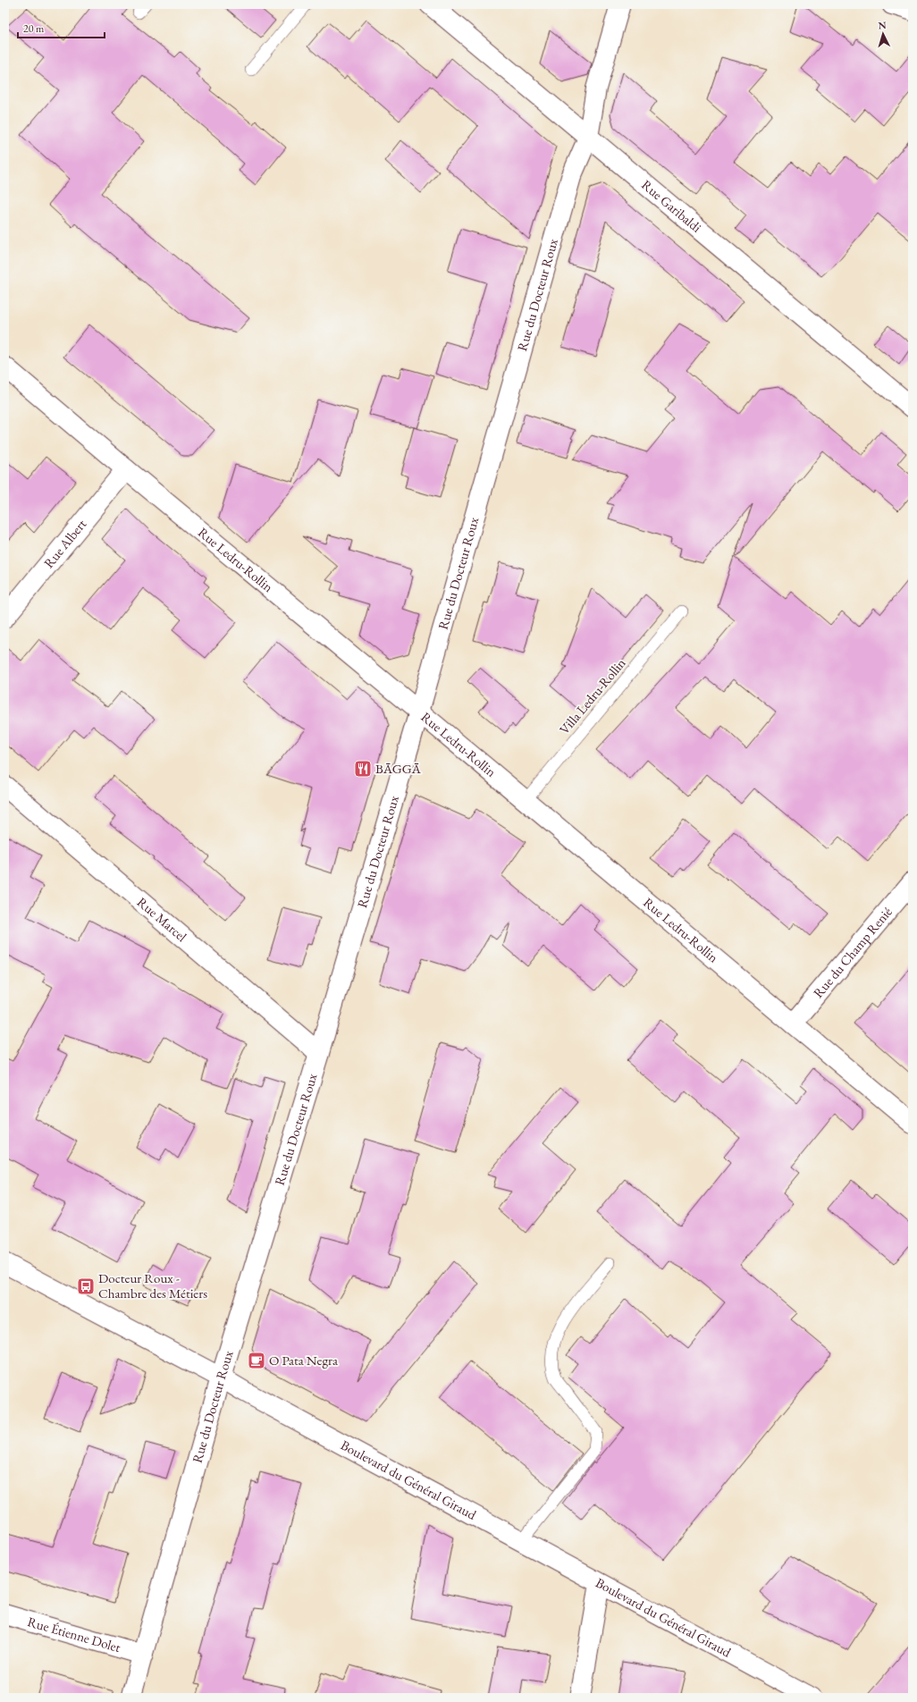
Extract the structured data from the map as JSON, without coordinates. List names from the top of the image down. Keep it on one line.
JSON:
{"streets":{"street":["Rue Garibaldi","Rue du Docteur Roux","Rue Albert","Rue Ledru-Rollin","Rue Marcel","Rue du Champ Renié","Boulevard du Général Giraud","Rue Étienne Dolet"],"lane":["Villa Ledru-Rollin"]},"crossings":[["Rue Garibaldi","Rue du Docteur Roux"],["Rue du Docteur Roux","Rue Ledru-Rollin"],["Rue du Docteur Roux","Rue Marcel"],["Rue du Docteur Roux","Boulevard du Général Giraud"],["Rue du Docteur Roux","Rue Étienne Dolet"],["Rue Albert","Rue Ledru-Rollin"],["Rue Ledru-Rollin","Villa Ledru-Rollin"],["Rue Ledru-Rollin","Rue du Champ Renié"]],"places":{"restaurant":["BĀGGĀ"],"bus stop":["Docteur Roux - Chambre des Métiers"],"cafe":["O Pata Negra"]},"scale_bar":"20 m","north":"top"}
